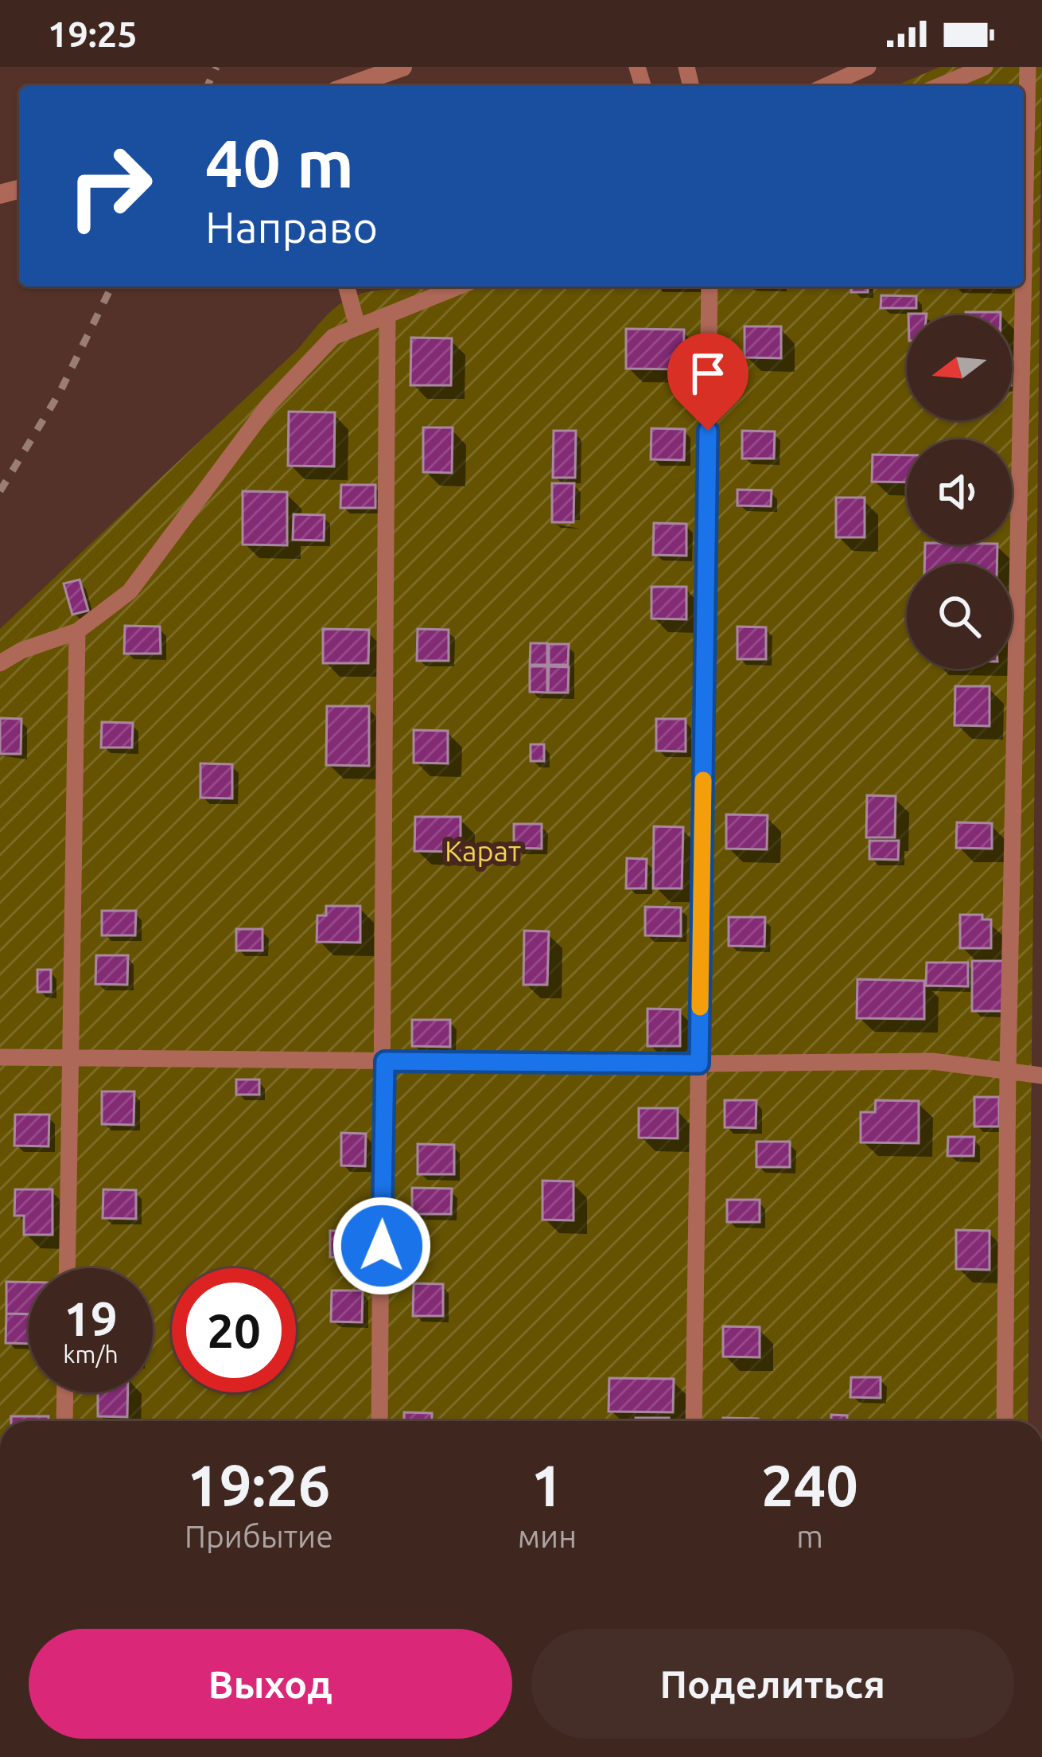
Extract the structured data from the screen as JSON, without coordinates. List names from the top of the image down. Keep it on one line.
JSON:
{"parks":["Карат"],"north":"left","page":{"status":"19:25","turn":["40 m","Направо"],"speed":"19 km/h","limit":"20","eta":["19:26","Прибытие","1","мин","240","m"],"buttons":["Выход","Поделиться"]}}
